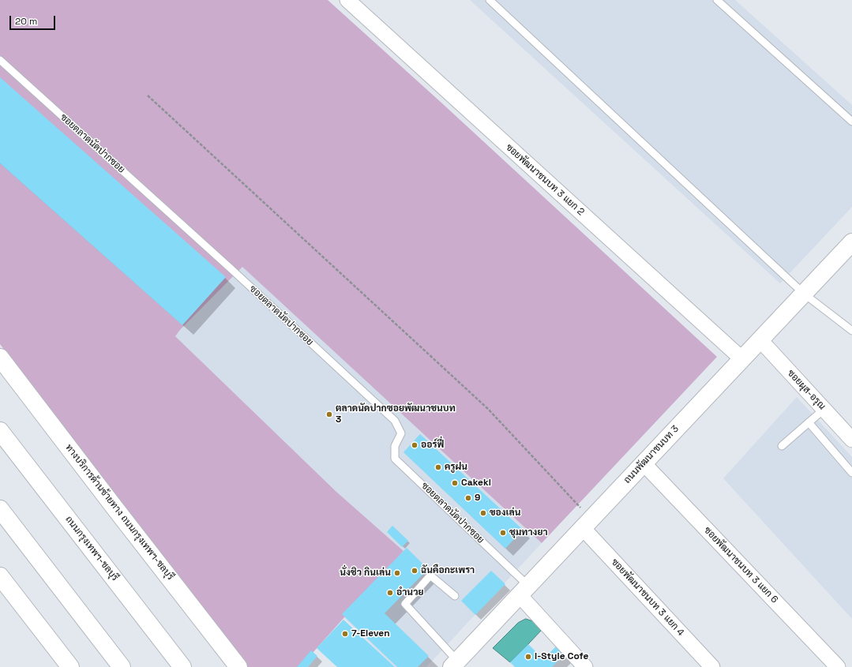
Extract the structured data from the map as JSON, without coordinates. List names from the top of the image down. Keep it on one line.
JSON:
{"streets":{"main road":["ถนนพัฒนาชนบท 3","ทางบริการด้านซ้ายทาง ถนนกรุงเทพฯ-ชลบุรี","ถนนกรุงเทพฯ-ชลบุรี"],"street":["ซอยพัฒนาชนบท 3 แยก 2","ซอยผุส-อรุณ","ซอยพัฒนาชนบท 3 แยก 6","ซอยพัฒนาชนบท 3 แยก 4"],"lane":["ซอยตลาดนัดปากซอย"]},"crossings":[["ซอยตลาดนัดปากซอย","ถนนพัฒนาชนบท 3"],["ซอยพัฒนาชนบท 3 แยก 2","ถนนพัฒนาชนบท 3"],["ซอยผุส-อรุณ","ถนนพัฒนาชนบท 3"],["ถนนพัฒนาชนบท 3","ซอยพัฒนาชนบท 3 แยก 6"],["ถนนพัฒนาชนบท 3","ซอยพัฒนาชนบท 3 แยก 4"]],"places":["ตลาดนัดปากซอยพัฒนาชนบท 3","ออร์ฟี่","ครูฝน","Cakeki","9","ของเล่น","ชุมทางยา","ฉันคือกะเพรา","นั่งชิว กินเล่น","อำนวย","7-Eleven","I-Style Cofe"],"scale_bar":"20 m"}
